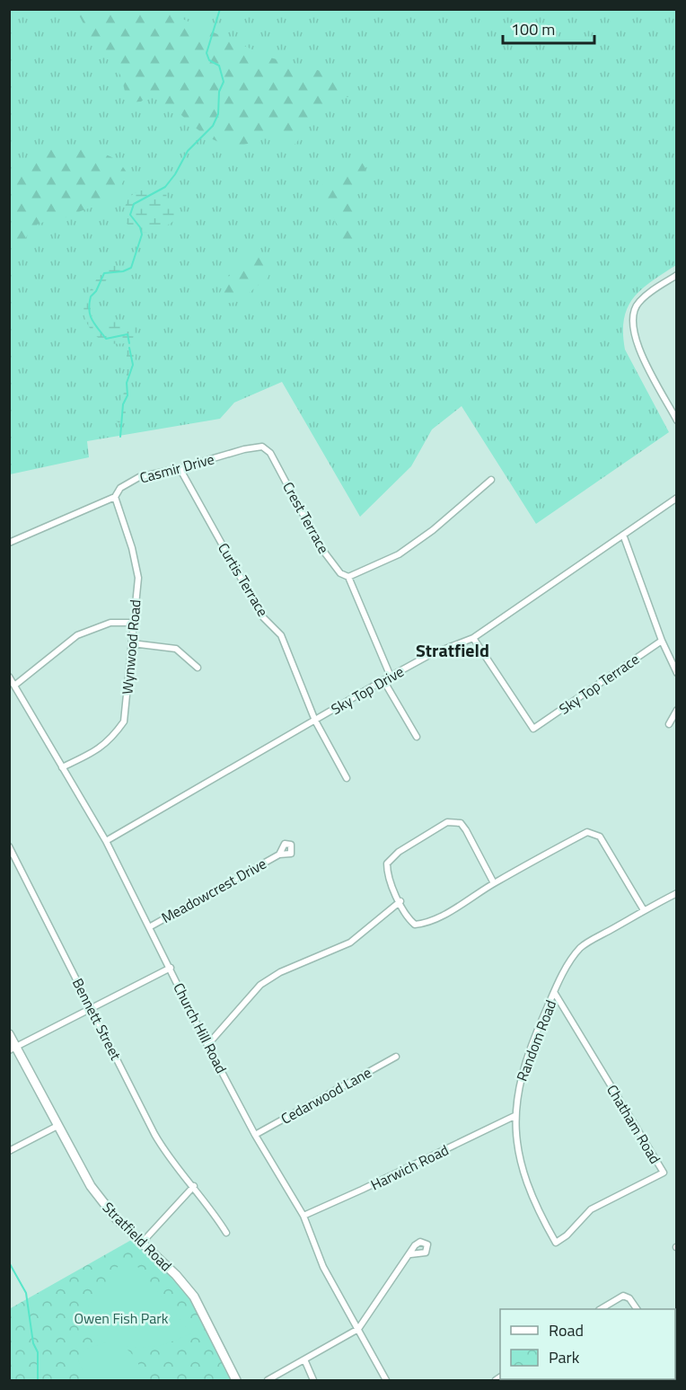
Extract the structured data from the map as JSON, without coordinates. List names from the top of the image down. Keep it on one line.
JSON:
{"streets":{"main road":["Stratfield Road"],"street":["Casmir Drive","Crest Terrace","Curtis Terrace","Wynwood Road","Sky Top Terrace","Sky Top Drive","Meadowcrest Drive","Bennett Street","Church Hill Road","Random Road","Cedarwood Lane","Chatham Road","Harwich Road"]},"crossings":[["Casmir Drive","Crest Terrace"],["Casmir Drive","Curtis Terrace"],["Casmir Drive","Wynwood Road"],["Crest Terrace","Sky Top Drive"],["Curtis Terrace","Sky Top Drive"],["Wynwood Road","Church Hill Road"],["Sky Top Terrace","Sky Top Drive"],["Sky Top Drive","Church Hill Road"],["Meadowcrest Drive","Church Hill Road"],["Church Hill Road","Cedarwood Lane"],["Church Hill Road","Harwich Road"],["Random Road","Chatham Road"],["Random Road","Harwich Road"]],"districts":["Stratfield"],"parks":["Owen Fish Park"],"legend":["Road","Park"],"scale_bar":"100 m"}
